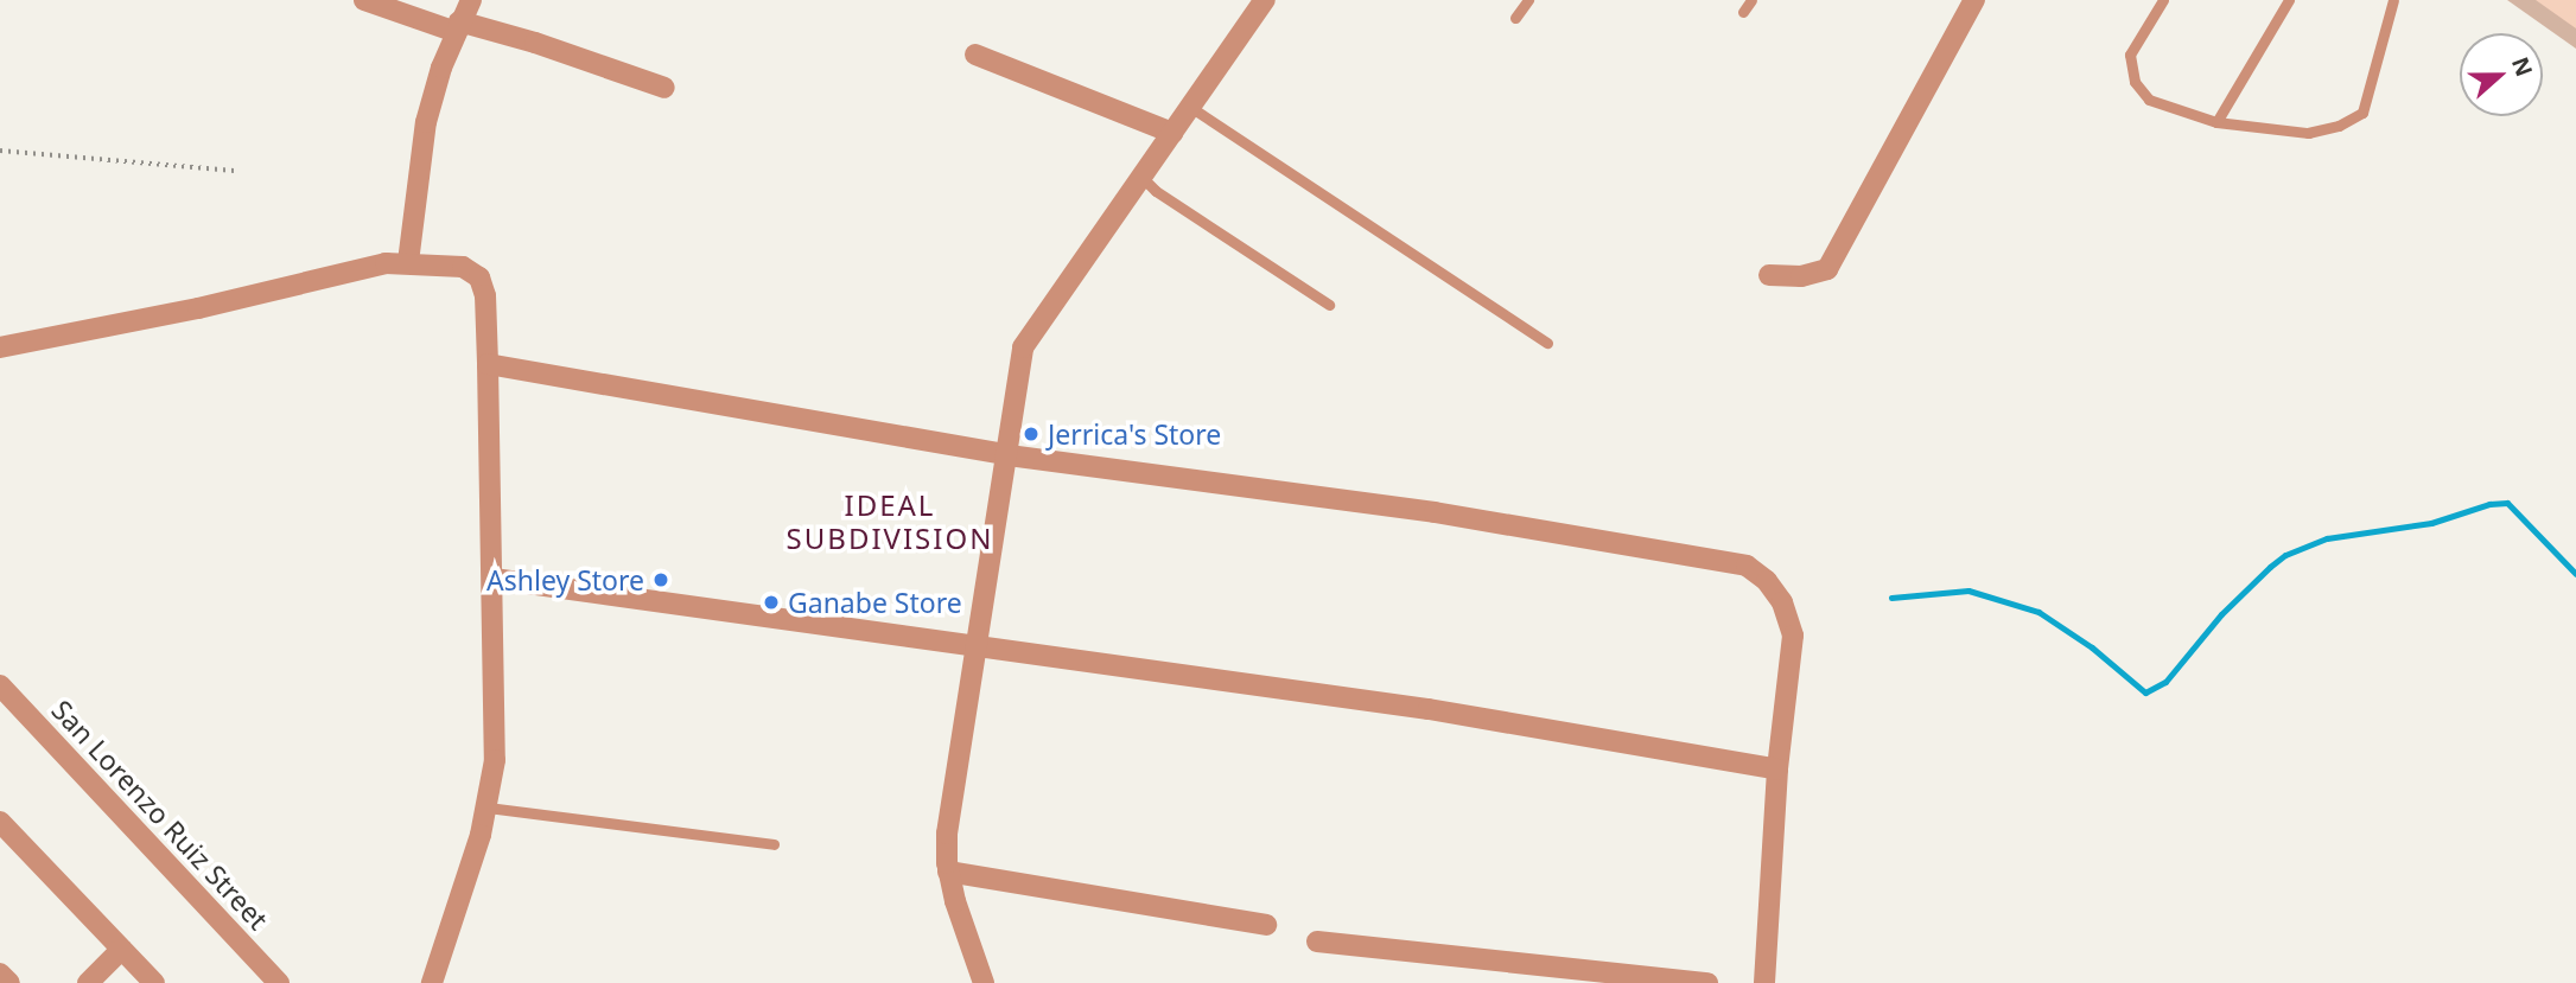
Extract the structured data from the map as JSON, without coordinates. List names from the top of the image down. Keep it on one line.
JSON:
{"streets":{"street":["San Lorenzo Ruiz Street"]},"districts":["IDEAL SUBDIVISION"],"places":["Jerrica's Store","Ashley Store","Ganabe Store"],"north":"right"}
